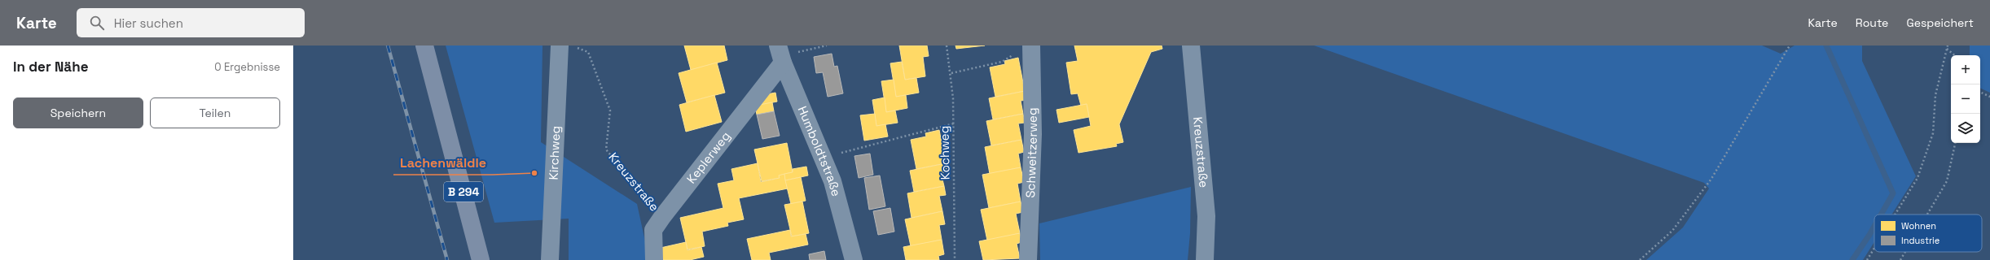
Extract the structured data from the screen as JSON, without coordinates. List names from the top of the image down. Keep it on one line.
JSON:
{"streets":{"main road":["B 294"],"street":["Humboldtstraße","Kirchweg","Schweitzerweg","Kreuzstraße","Keplerweg"],"path":["Kochweg"]},"crossings":[["Humboldtstraße","Keplerweg"],["Kreuzstraße","Keplerweg"]],"places":["Lachenwäldle"],"legend":["Wohnen","Industrie"],"page":{"header":"Karte","search":"Hier suchen","nav":["Karte","Route","Gespeichert"],"heading":["In der Nähe","0 Ergebnisse"],"map_buttons":["+","−"],"buttons":["Speichern","Teilen"]}}
